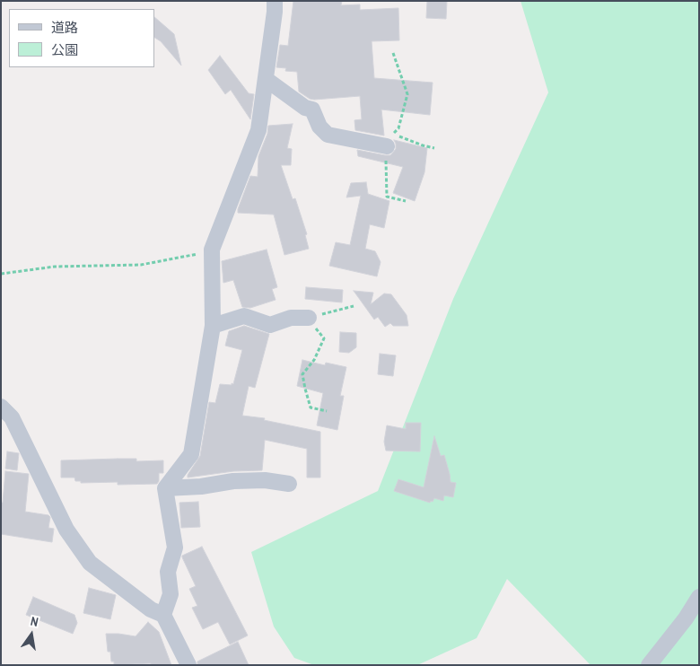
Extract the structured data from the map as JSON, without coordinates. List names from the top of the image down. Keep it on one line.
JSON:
{"legend":["道路","公園"],"north":"top"}
